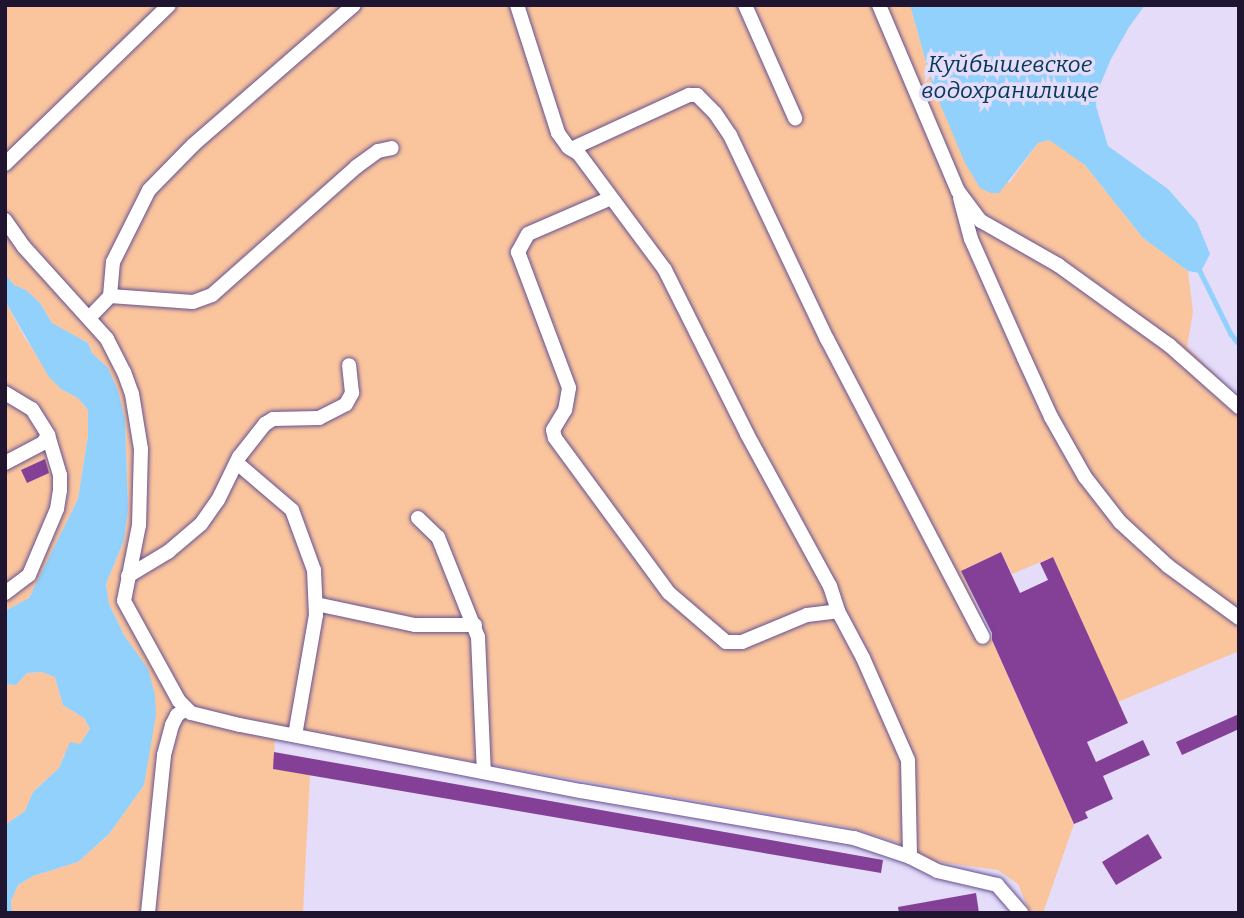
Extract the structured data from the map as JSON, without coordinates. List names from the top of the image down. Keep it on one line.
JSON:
{"water":["Куйбышевское водохранилище"]}
